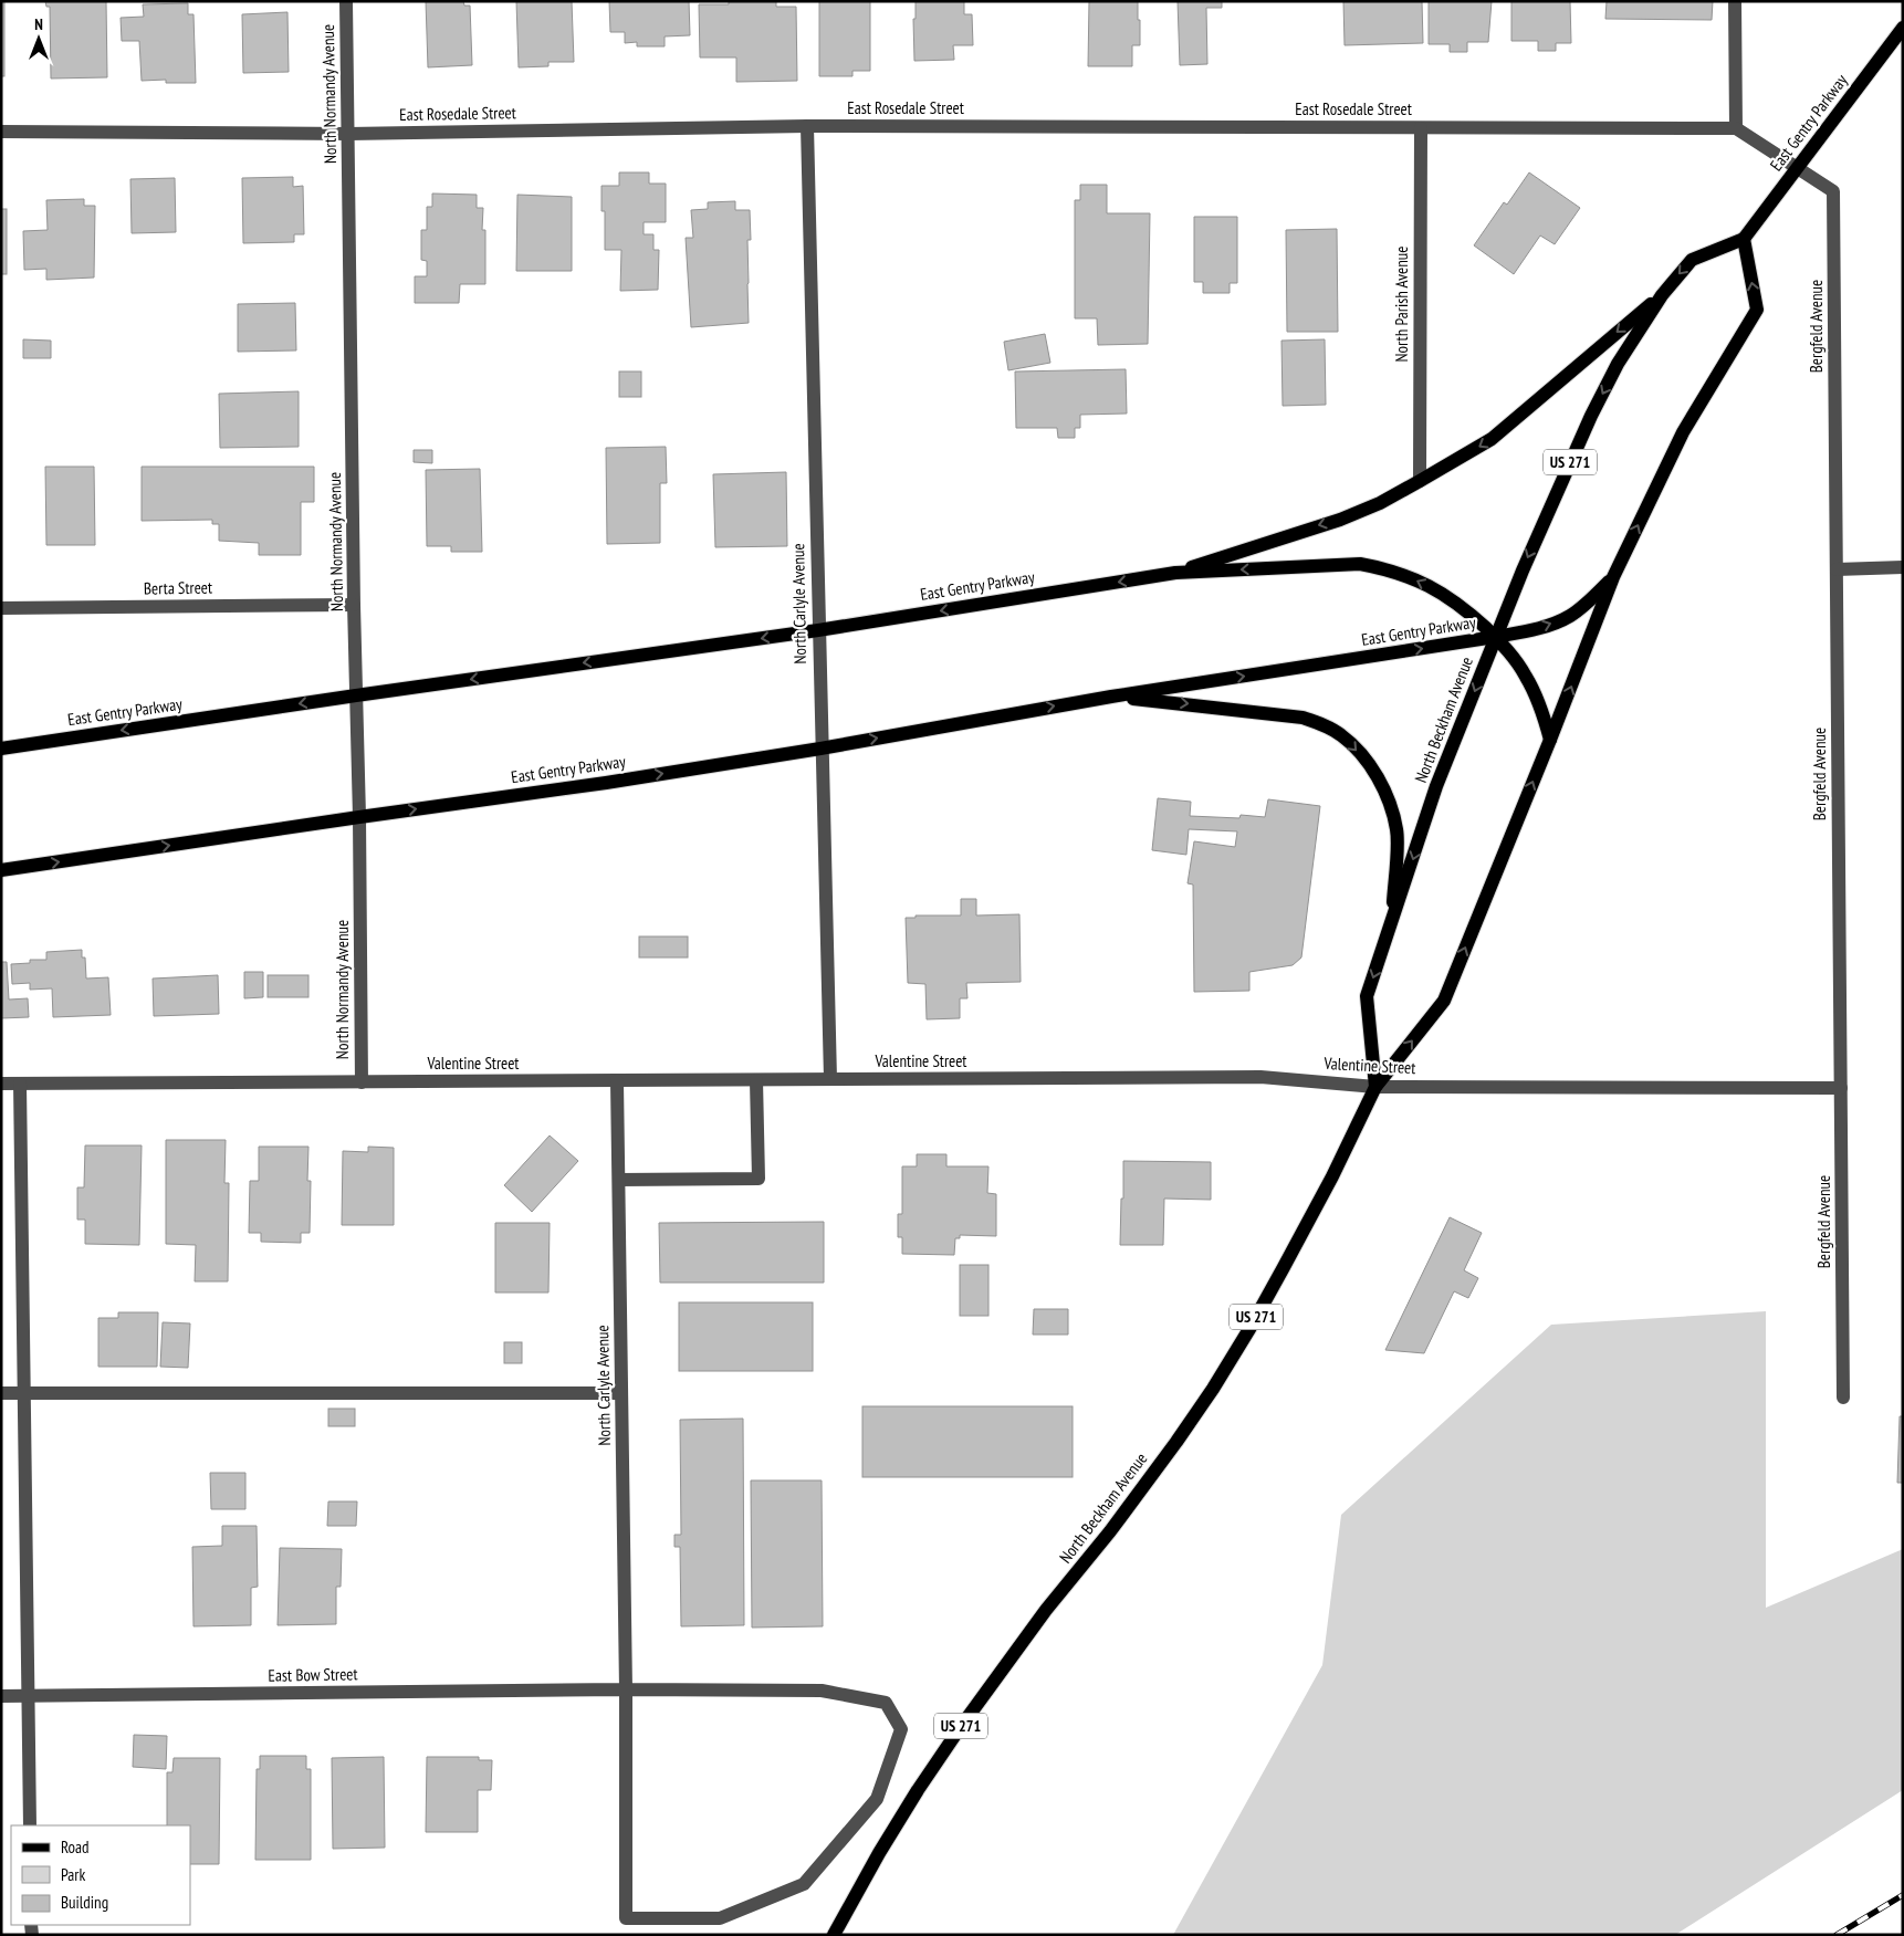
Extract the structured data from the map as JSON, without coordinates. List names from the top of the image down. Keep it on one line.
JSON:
{"streets":{"main road":["East Gentry Parkway","US 271","North Beckham Avenue"],"street":["North Normandy Avenue","East Rosedale Street","North Parish Avenue","Bergfeld Avenue","Berta Street","North Carlyle Avenue","Valentine Street","East Bow Street"]},"crossings":[["North Normandy Avenue","East Rosedale Street"],["North Normandy Avenue","East Gentry Parkway"],["North Normandy Avenue","Berta Street"],["North Normandy Avenue","Valentine Street"],["East Rosedale Street","North Parish Avenue"],["East Rosedale Street","North Carlyle Avenue"],["East Gentry Parkway","Bergfeld Avenue"],["East Gentry Parkway","US 271"],["East Gentry Parkway","North Carlyle Avenue"],["East Gentry Parkway","North Beckham Avenue"],["Bergfeld Avenue","Valentine Street"],["US 271","North Beckham Avenue"],["North Carlyle Avenue","Valentine Street"],["North Carlyle Avenue","East Bow Street"],["North Beckham Avenue","Valentine Street"]],"legend":["Road","Park","Building"],"north":"top"}
